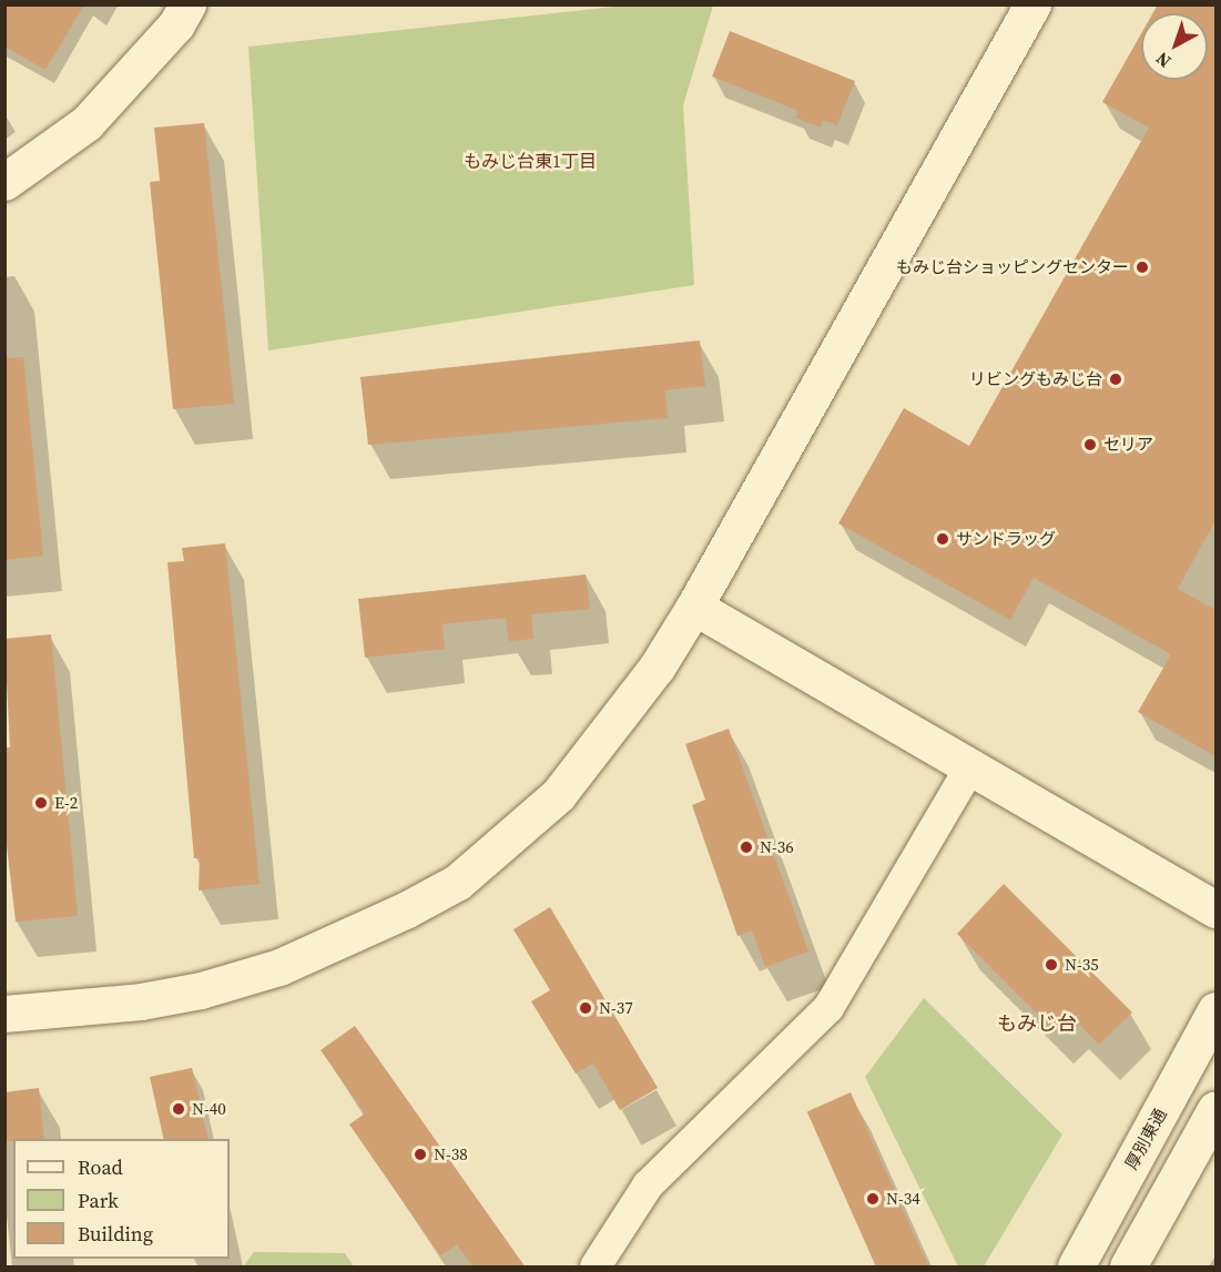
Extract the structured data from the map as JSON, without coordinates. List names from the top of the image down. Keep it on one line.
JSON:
{"streets":{"street":["厚別東通"]},"districts":["もみじ台東1丁目","もみじ台"],"places":["もみじ台ショッピングセンター","リビングもみじ台","セリア","サンドラッグ","E-2","N-36","N-35","N-37","N-40","N-38","N-34"],"legend":["Road","Park","Building"],"north":"bottom left"}
